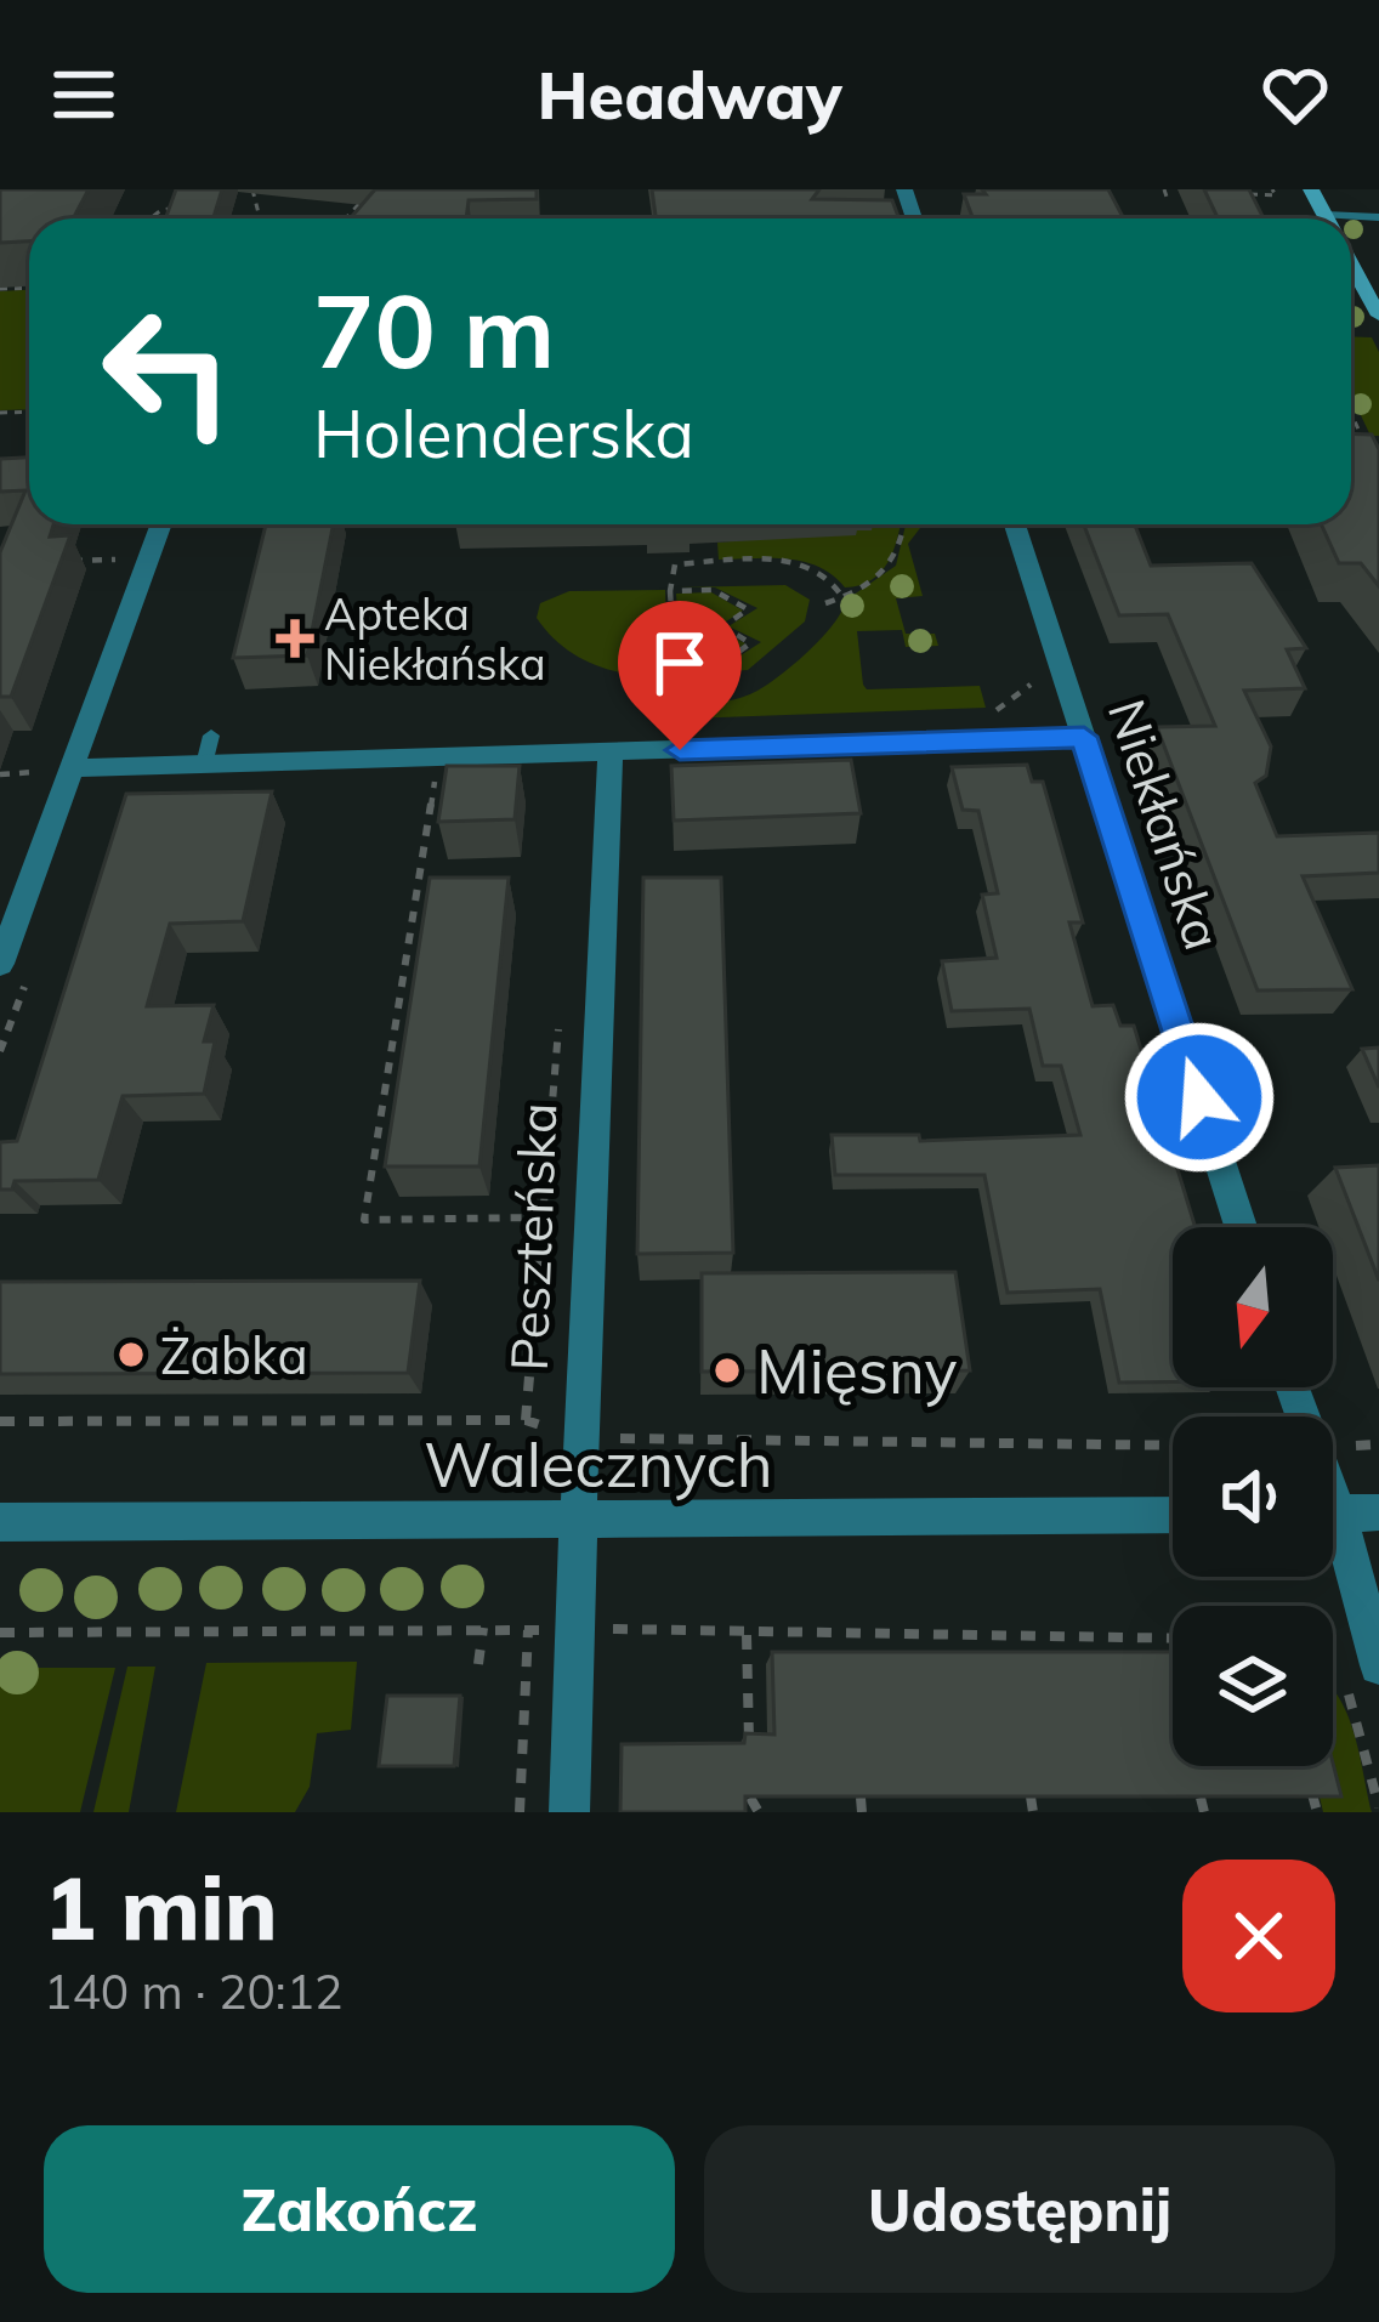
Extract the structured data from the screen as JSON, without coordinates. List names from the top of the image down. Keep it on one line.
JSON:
{"streets":{"street":["Niekłańska","Peszteńska","Walecznych"]},"crossings":[["Peszteńska","Walecznych"]],"places":{"health":["Apteka Niekłańska"],"other":["Żabka","Mięsny"]},"north":"bottom","page":{"header":"Headway","turn":["70 m","Holenderska"],"heading":["1 min","140 m · 20:12"],"buttons":["Zakończ","Udostępnij"]}}
